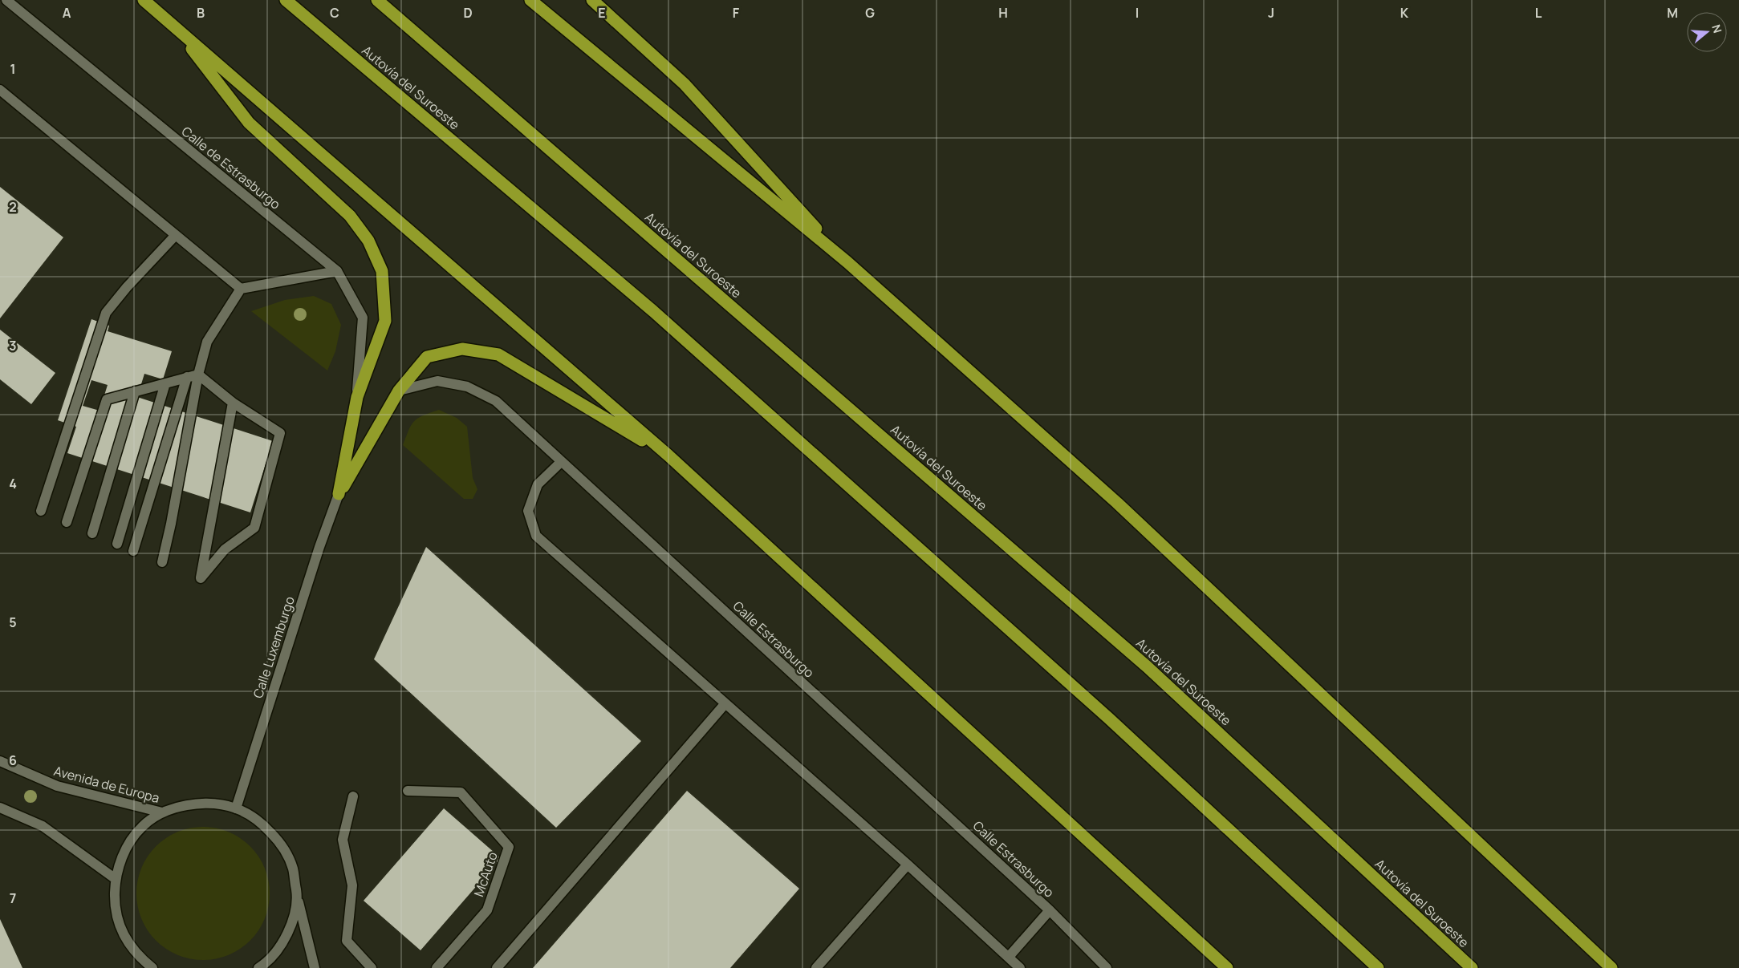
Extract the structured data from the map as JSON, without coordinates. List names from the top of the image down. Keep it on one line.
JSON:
{"streets":{"highway":["Autovía del Suroeste"],"street":["Calle de Estrasburgo","Calle Estrasburgo","Calle Luxemburgo","Avenida de Europa","McAuto"]},"north":"right","grid":{"columns":["A","B","C","D","E","F","G","H","I","J","K","L","M"],"rows":["1","2","3","4","5","6","7"]}}
